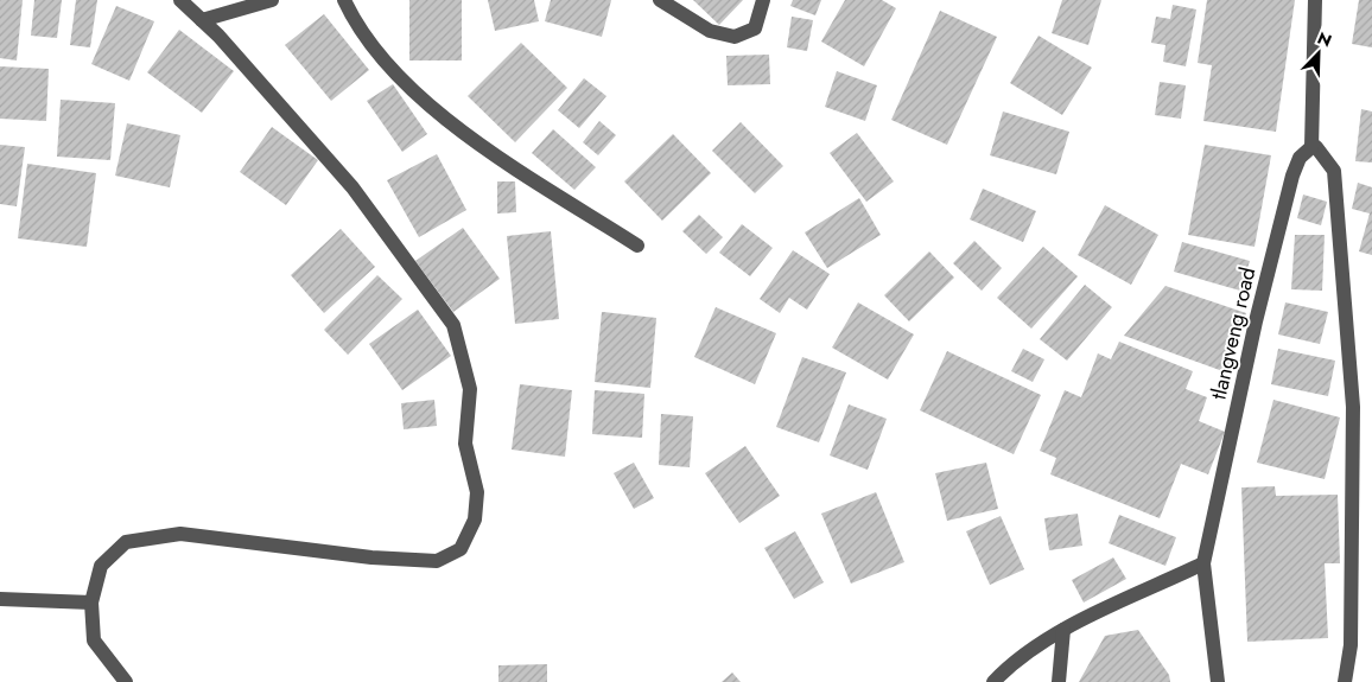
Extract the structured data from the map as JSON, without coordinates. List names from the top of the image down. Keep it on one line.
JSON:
{"streets":{"street":["tlangveng road"]},"north":"top right"}
